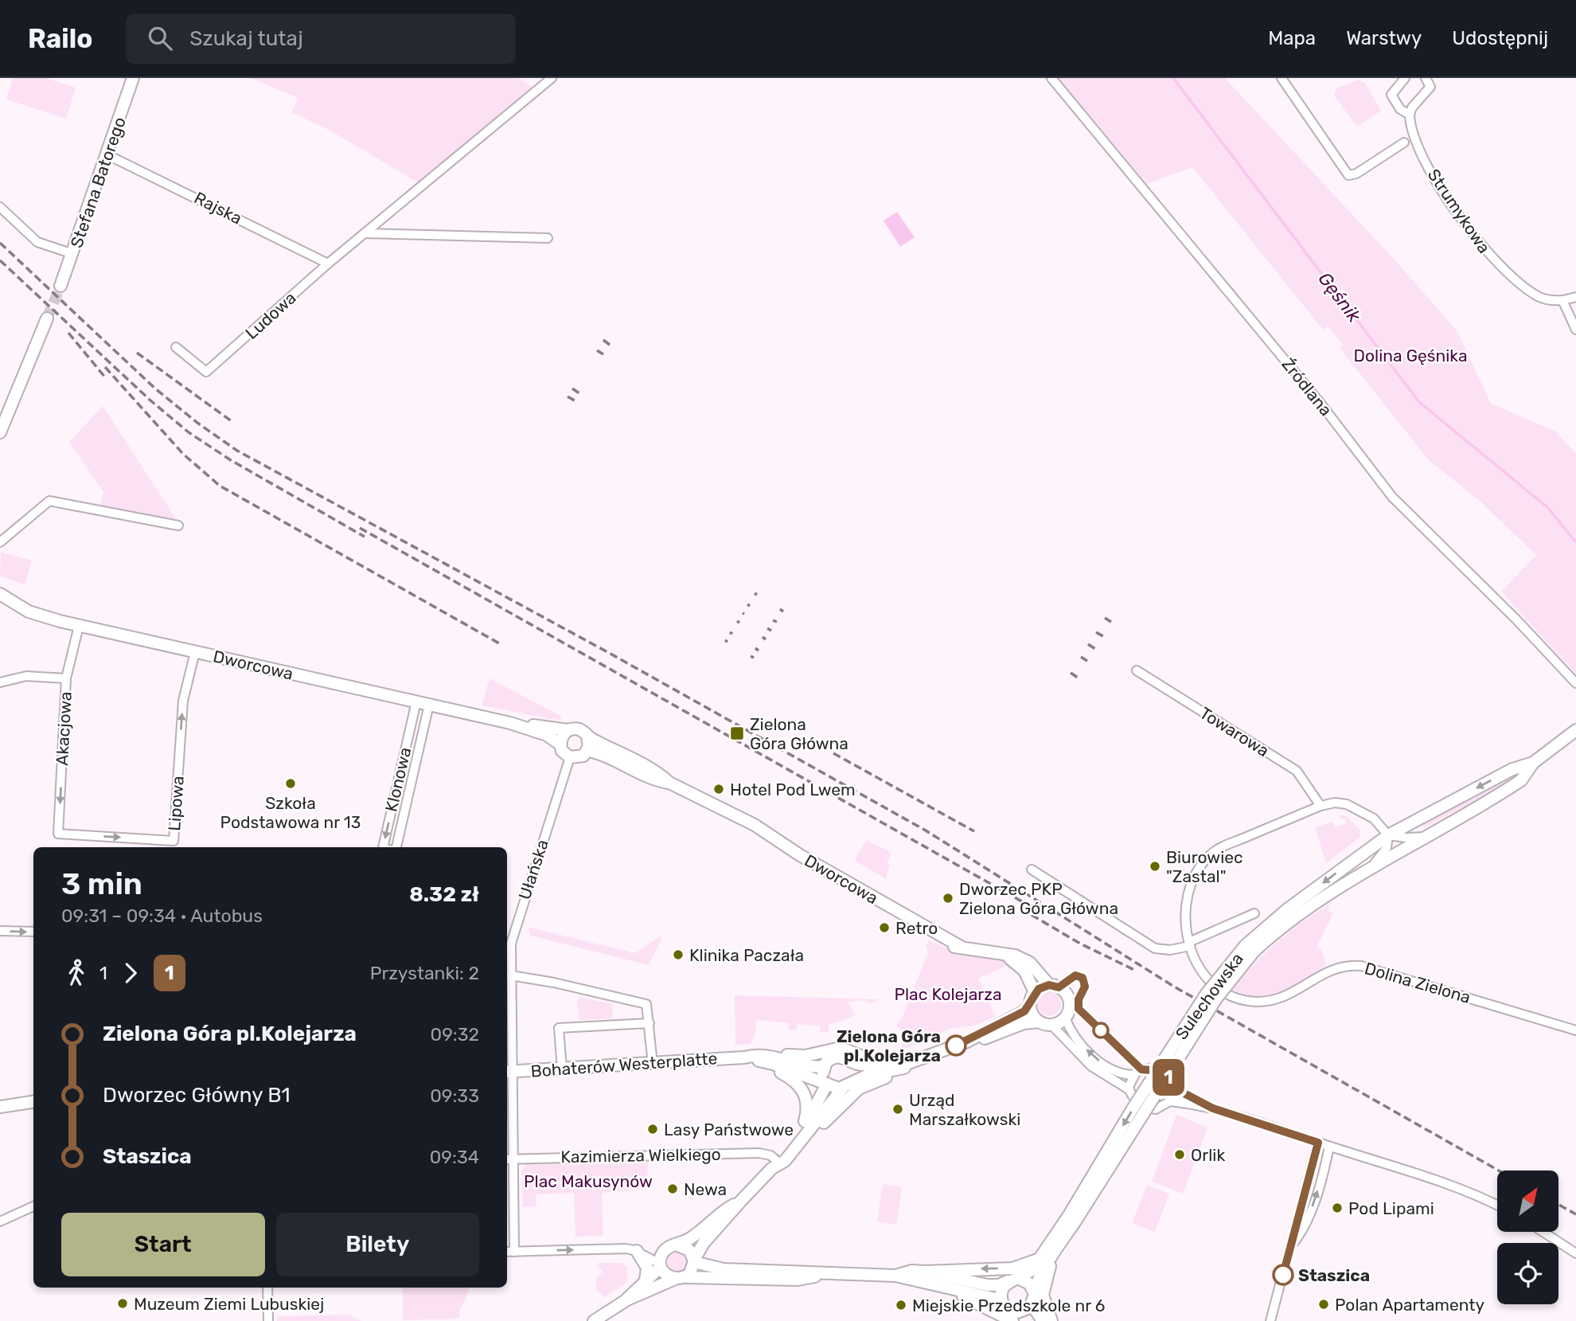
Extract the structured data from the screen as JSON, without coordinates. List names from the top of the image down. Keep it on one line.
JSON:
{"streets":{"street":["Stefana Batorego","Rajska","Strumykowa","Ludowa","Źródlana","Dworcowa","Akacjowa","Towarowa","Klonowa","Lipowa","Ułańska","Dolina Zielona","Sulechowska","Bohaterów Westerplatte","Kazimierza Wielkiego"]},"crossings":[["Stefana Batorego","Rajska"],["Rajska","Ludowa"],["Dworcowa","Akacjowa"],["Dworcowa","Klonowa"],["Dworcowa","Lipowa"],["Dworcowa","Ułańska"],["Akacjowa","Lipowa"],["Ułańska","Bohaterów Westerplatte"],["Ułańska","Kazimierza Wielkiego"]],"one_way":["Akacjowa"],"water":["Gęśnik"],"parks":["Dolina Gęśnika","Plac Kolejarza","Plac Makusynów"],"places":{"transit":["Zielona Góra Główna"],"other":["Szkoła Podstawowa nr 13","Hotel Pod Lwem","Biurowiec \"Zastal\"","Dworzec PKP Zielona Góra Główna","Retro","Klinika Paczała","Zielona Góra pl.Kolejarza","Urząd Marszałkowski","Lasy Państwowe","Orlik","Newa","Pod Lipami","Staszica","Muzeum Ziemi Lubuskiej","Polan Apartamenty","Miejskie Przedszkole nr 6"]},"lines":["bus line 1"],"north":"top right","page":{"header":"Railo","search":"Szukaj tutaj","nav":["Mapa","Warstwy","Udostępnij"],"on_map":"1","heading":["3 min","09:31 – 09:34 · Autobus","8.32 zł"],"legs":["1","1","Przystanki: 2"],"list":[{"name":"Zielona Góra pl.Kolejarza","value":"09:32"},{"name":"Dworzec Główny B1","value":"09:33"},{"name":"Staszica","value":"09:34"}],"buttons":["Start","Bilety"]}}
